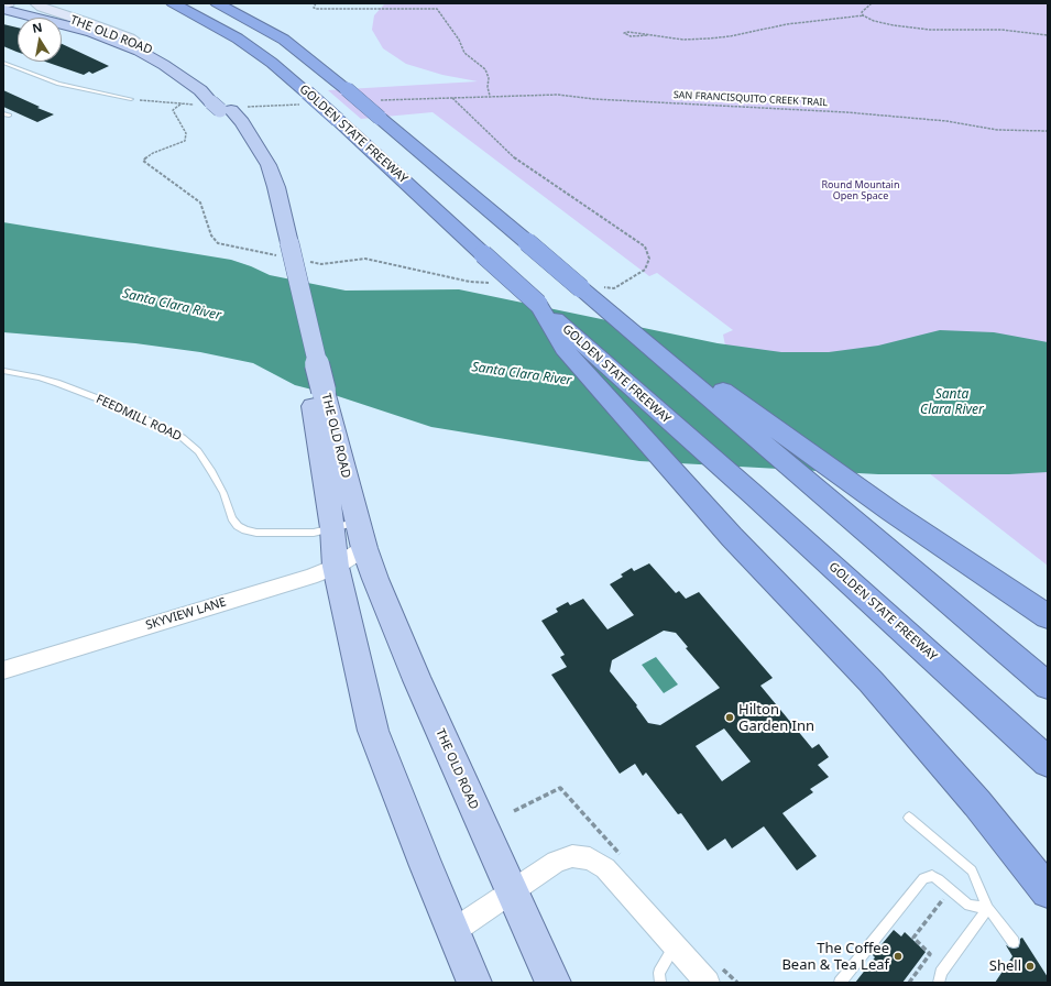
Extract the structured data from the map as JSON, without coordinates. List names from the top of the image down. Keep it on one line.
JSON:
{"streets":{"highway":["GOLDEN STATE FREEWAY"],"main road":["THE OLD ROAD"],"street":["SKYVIEW LANE"],"lane":["FEEDMILL ROAD"],"path":["SAN FRANCISQUITO CREEK TRAIL"]},"crossings":[["THE OLD ROAD","FEEDMILL ROAD"],["THE OLD ROAD","SKYVIEW LANE"]],"water":["Santa Clara River"],"parks":["Round Mountain Open Space"],"places":["Hilton Garden Inn","The Coffee Bean & Tea Leaf","Shell"],"north":"top"}
